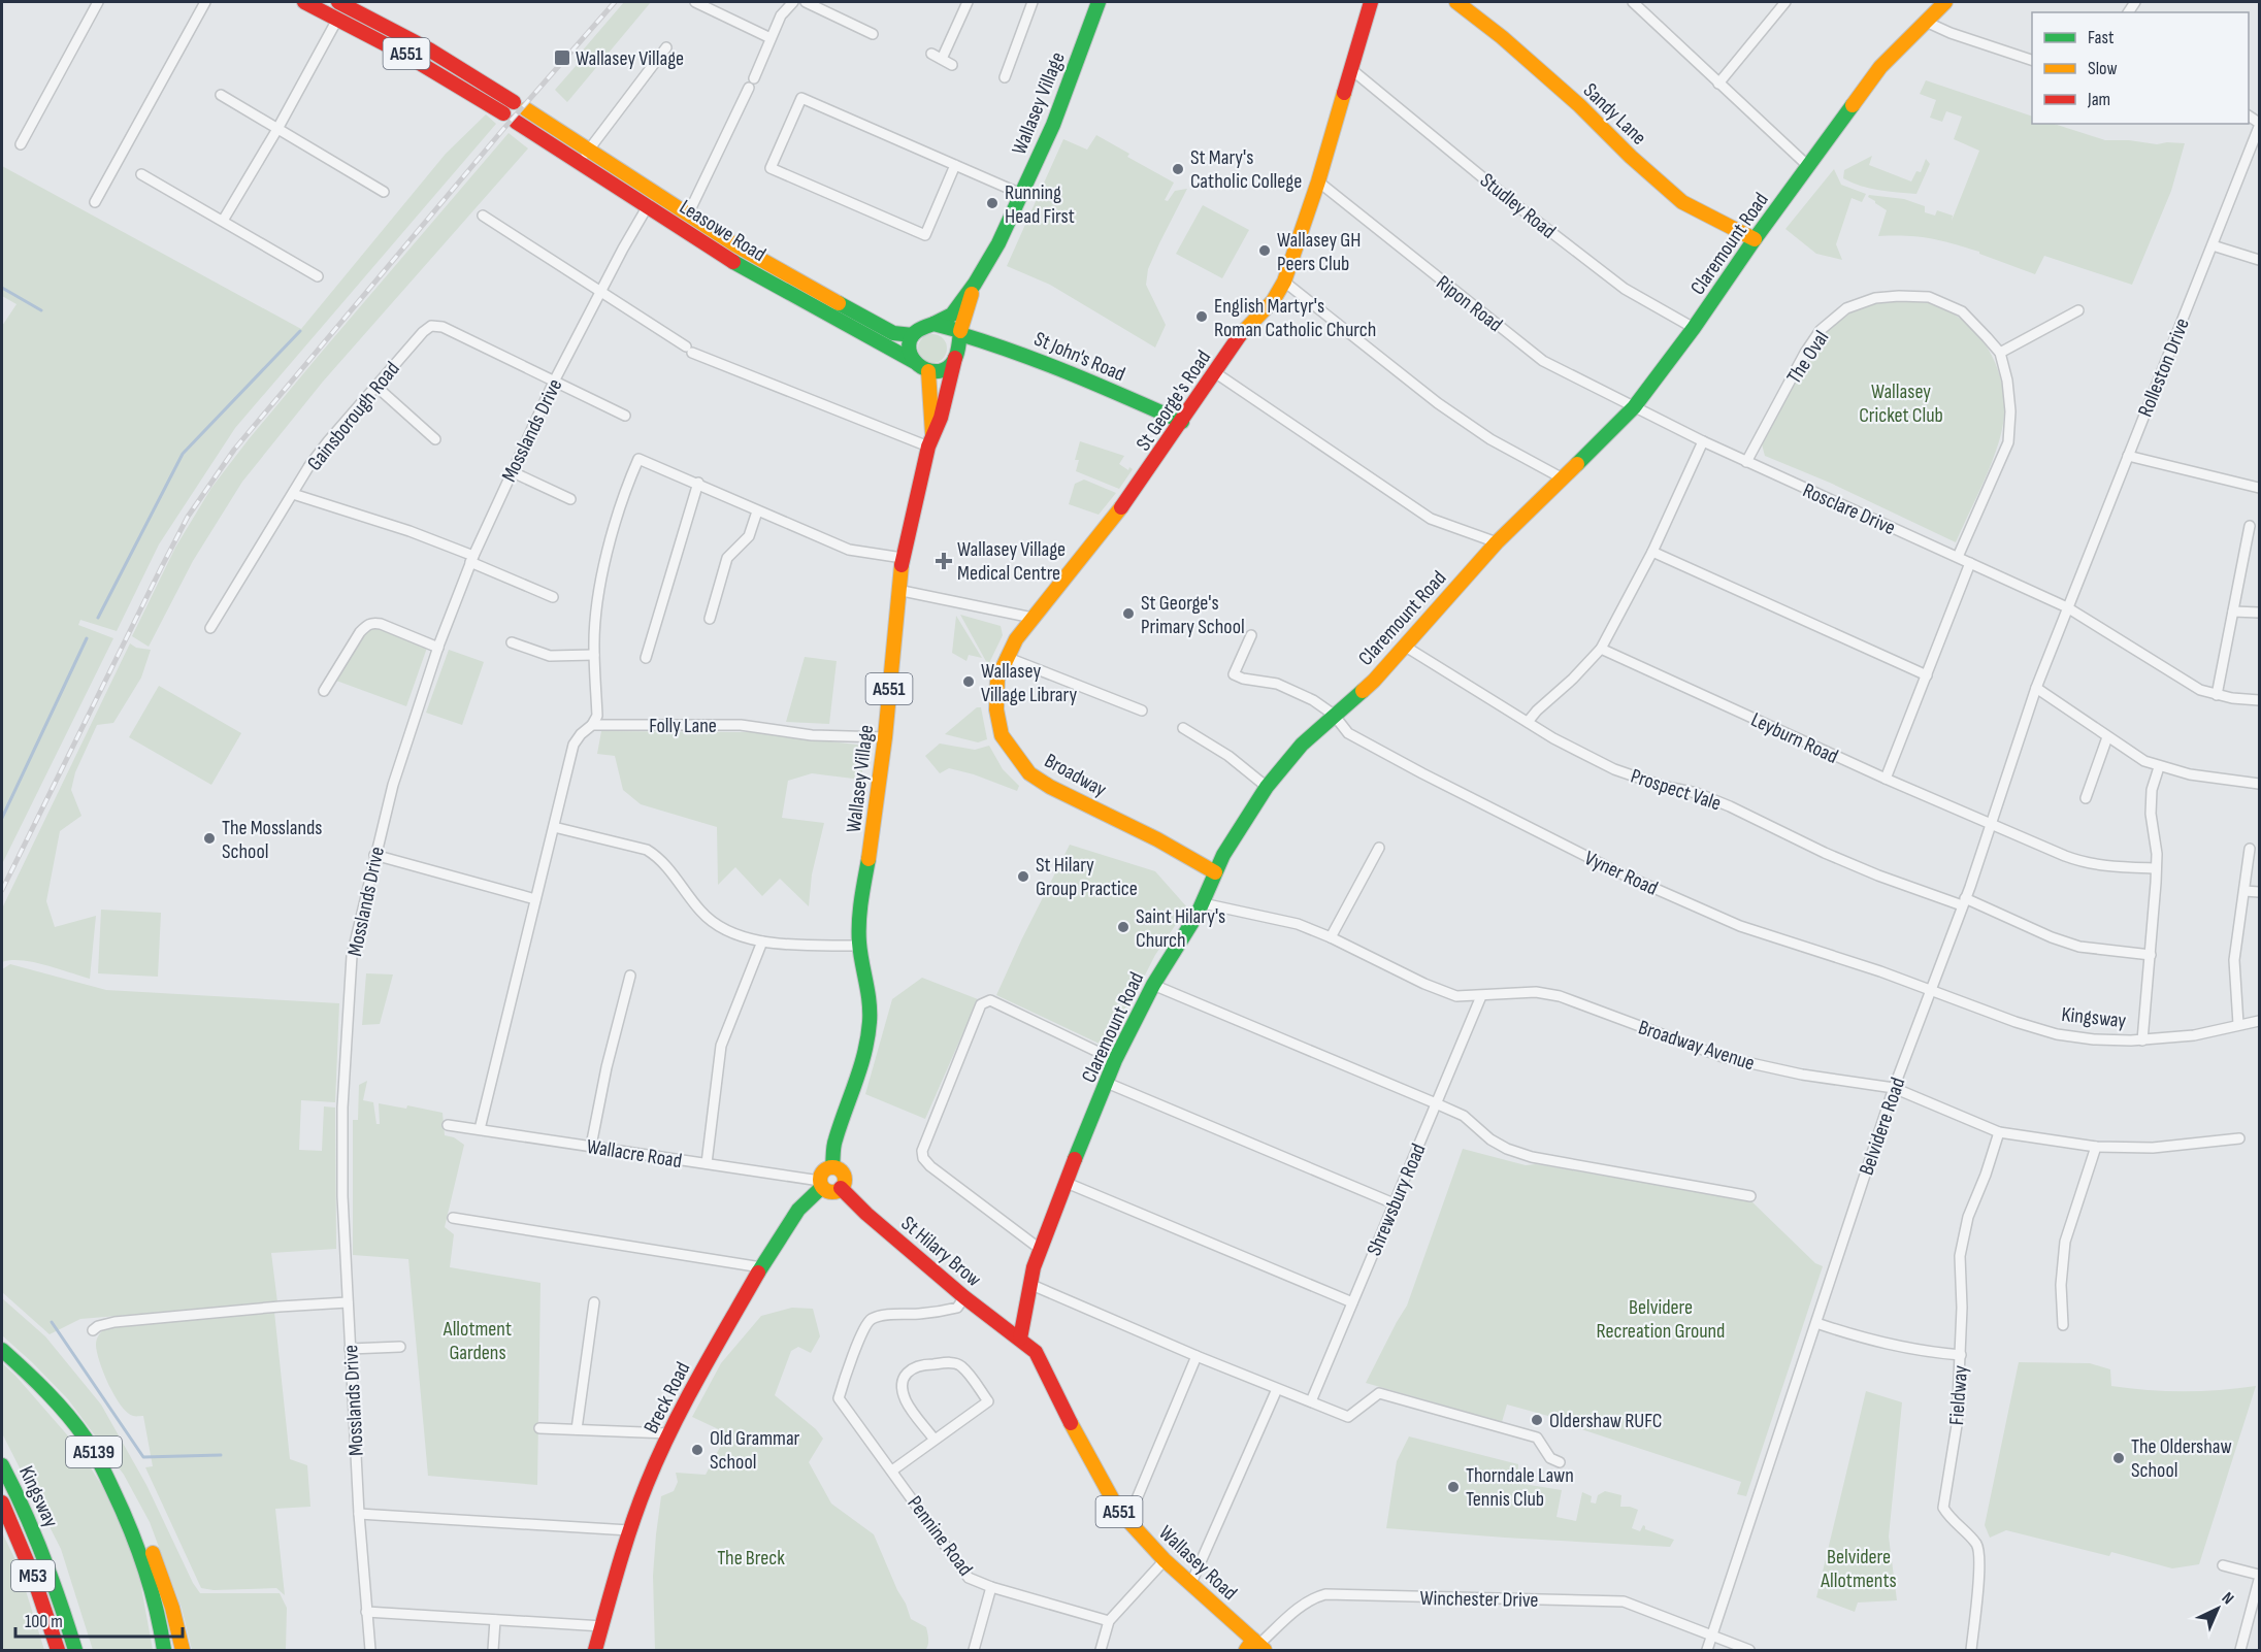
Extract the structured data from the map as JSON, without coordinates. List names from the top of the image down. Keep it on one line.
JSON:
{"streets":{"main road":["A551","Wallasey Village","Sandy Lane","Leasowe Road","Claremount Road","St John's Road","St George's Road","Broadway","Kingsway","St Hilary Brow","Breck Road","A5139","Wallasey Road","M53"],"street":["Studley Road","Ripon Road","The Oval","Rolleston Drive","Gainsborough Road","Mosslands Drive","Rosclare Drive","Folly Lane","Leyburn Road","Prospect Vale","Vyner Road","Broadway Avenue","Belvidere Road","Wallacre Road","Shrewsbury Road","Fieldway","Pennine Road","Winchester Drive"]},"crossings":[["A551","Wallasey Village"],["A551","Wallacre Road"],["A551","St Hilary Brow"],["A551","Breck Road"],["Wallasey Village","Leasowe Road"],["Wallasey Village","St John's Road"],["Wallasey Village","Folly Lane"],["Sandy Lane","Claremount Road"],["Studley Road","Claremount Road"],["Studley Road","St George's Road"],["Leasowe Road","St John's Road"],["Leasowe Road","Mosslands Drive"],["Claremount Road","Ripon Road"],["Claremount Road","Rosclare Drive"],["Claremount Road","Broadway"],["Claremount Road","Prospect Vale"],["Claremount Road","Vyner Road"],["Claremount Road","Broadway Avenue"],["Claremount Road","St Hilary Brow"],["Claremount Road","Wallasey Road"],["Ripon Road","St George's Road"],["Ripon Road","Rosclare Drive"],["St John's Road","St George's Road"],["The Oval","Rosclare Drive"],["Rolleston Drive","Rosclare Drive"],["Rolleston Drive","Belvidere Road"],["St George's Road","Broadway"],["Gainsborough Road","Mosslands Drive"],["Rosclare Drive","Belvidere Road"],["Leyburn Road","Belvidere Road"],["Prospect Vale","Belvidere Road"],["Vyner Road","Kingsway"],["Vyner Road","Belvidere Road"],["Kingsway","Belvidere Road"],["Broadway Avenue","Belvidere Road"],["Broadway Avenue","Shrewsbury Road"],["Broadway Avenue","Fieldway"],["Belvidere Road","Winchester Drive"],["Wallacre Road","St Hilary Brow"],["Wallacre Road","Breck Road"],["St Hilary Brow","Breck Road"],["St Hilary Brow","Pennine Road"],["St Hilary Brow","Wallasey Road"],["Wallasey Road","Winchester Drive"]],"parks":["Wallasey Cricket Club","Belvidere Recreation Ground","Allotment Gardens","Belvidere Allotments","The Breck"],"places":{"transit":["Wallasey Village"],"other":["St Mary's Catholic College","Running Head First","Wallasey GH Peers Club","English Martyr's Roman Catholic Church","St George's Primary School","Wallasey Village Library","The Mosslands School","St Hilary Group Practice","Saint Hilary's Church","Oldershaw RUFC","Old Grammar School","The Oldershaw School","Thorndale Lawn Tennis Club"],"health":["Wallasey Village Medical Centre"]},"legend":["Fast","Slow","Jam"],"scale_bar":"100 m","north":"top right"}
